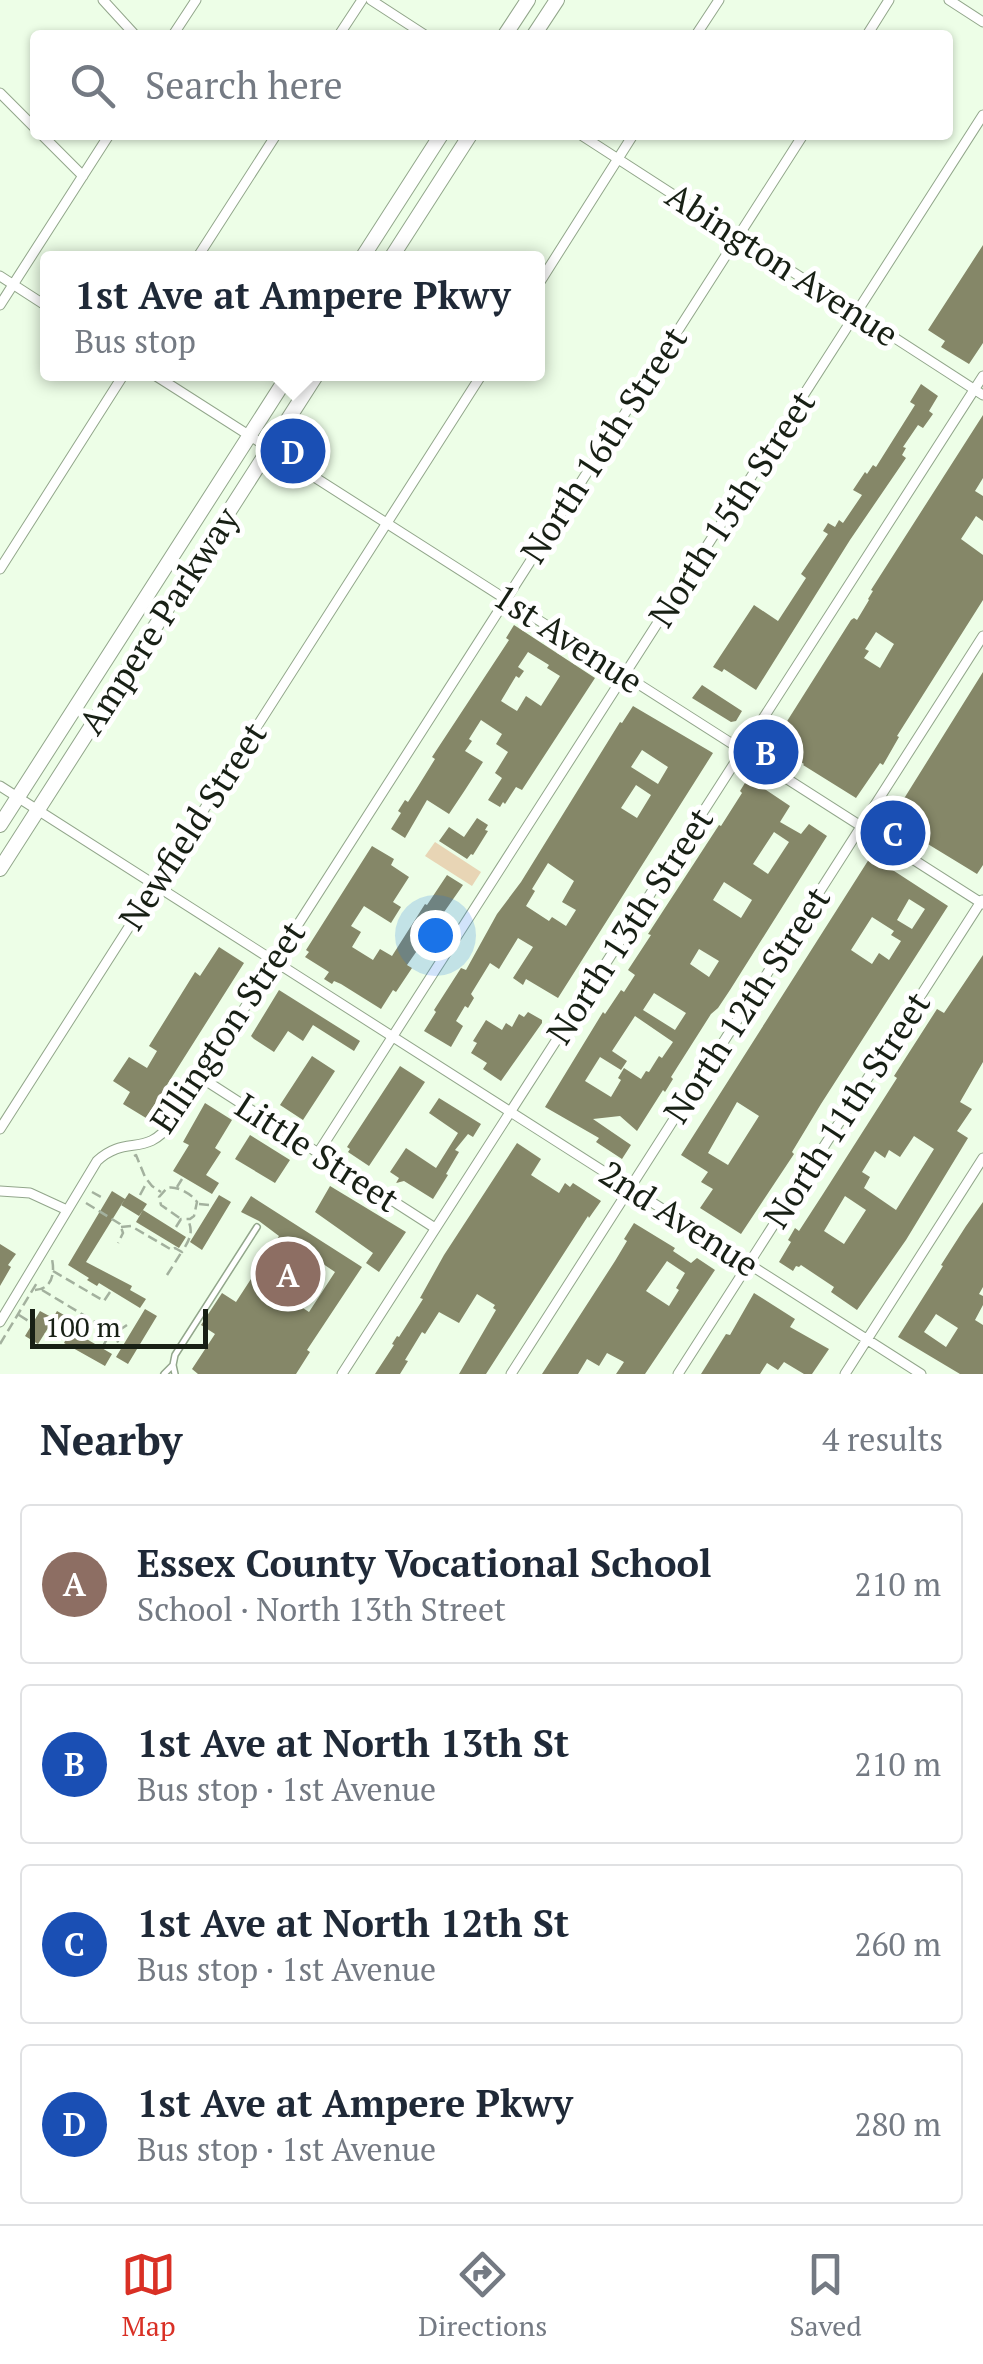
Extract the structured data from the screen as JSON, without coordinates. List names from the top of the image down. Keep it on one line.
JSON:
{"streets":{"street":["Abington Avenue","North 16th Street","North 15th Street","Ampere Parkway","1st Avenue","Newfield Street","North 13th Street","North 12th Street","Ellington Street","North 11th Street","Little Street","2nd Avenue"]},"crossings":[["Abington Avenue","North 16th Street"],["Abington Avenue","North 15th Street"],["Abington Avenue","North 13th Street"],["North 16th Street","1st Avenue"],["North 16th Street","Ellington Street"],["North 15th Street","1st Avenue"],["North 15th Street","Little Street"],["North 15th Street","2nd Avenue"],["Ampere Parkway","1st Avenue"],["Ampere Parkway","2nd Avenue"],["1st Avenue","Newfield Street"],["1st Avenue","North 13th Street"],["1st Avenue","North 12th Street"],["1st Avenue","North 11th Street"],["Newfield Street","2nd Avenue"],["North 13th Street","Little Street"],["North 13th Street","2nd Avenue"],["North 12th Street","2nd Avenue"],["Ellington Street","Little Street"],["Ellington Street","2nd Avenue"],["North 11th Street","2nd Avenue"]],"scale_bar":"100 m","page":{"search":"Search here","popup":["1st Ave at Ampere Pkwy","Bus stop"],"pins":["D","B","C","A"],"scale":"100 m","heading":["Nearby","4 results"],"list":[{"mark":"A","name":"Essex County Vocational School","note":"School · North 13th Street","value":"210 m"},{"mark":"B","name":"1st Ave at North 13th St","note":"Bus stop · 1st Avenue","value":"210 m"},{"mark":"C","name":"1st Ave at North 12th St","note":"Bus stop · 1st Avenue","value":"260 m"},{"mark":"D","name":"1st Ave at Ampere Pkwy","note":"Bus stop · 1st Avenue","value":"280 m"}],"nav":["Map","Directions","Saved"]}}
